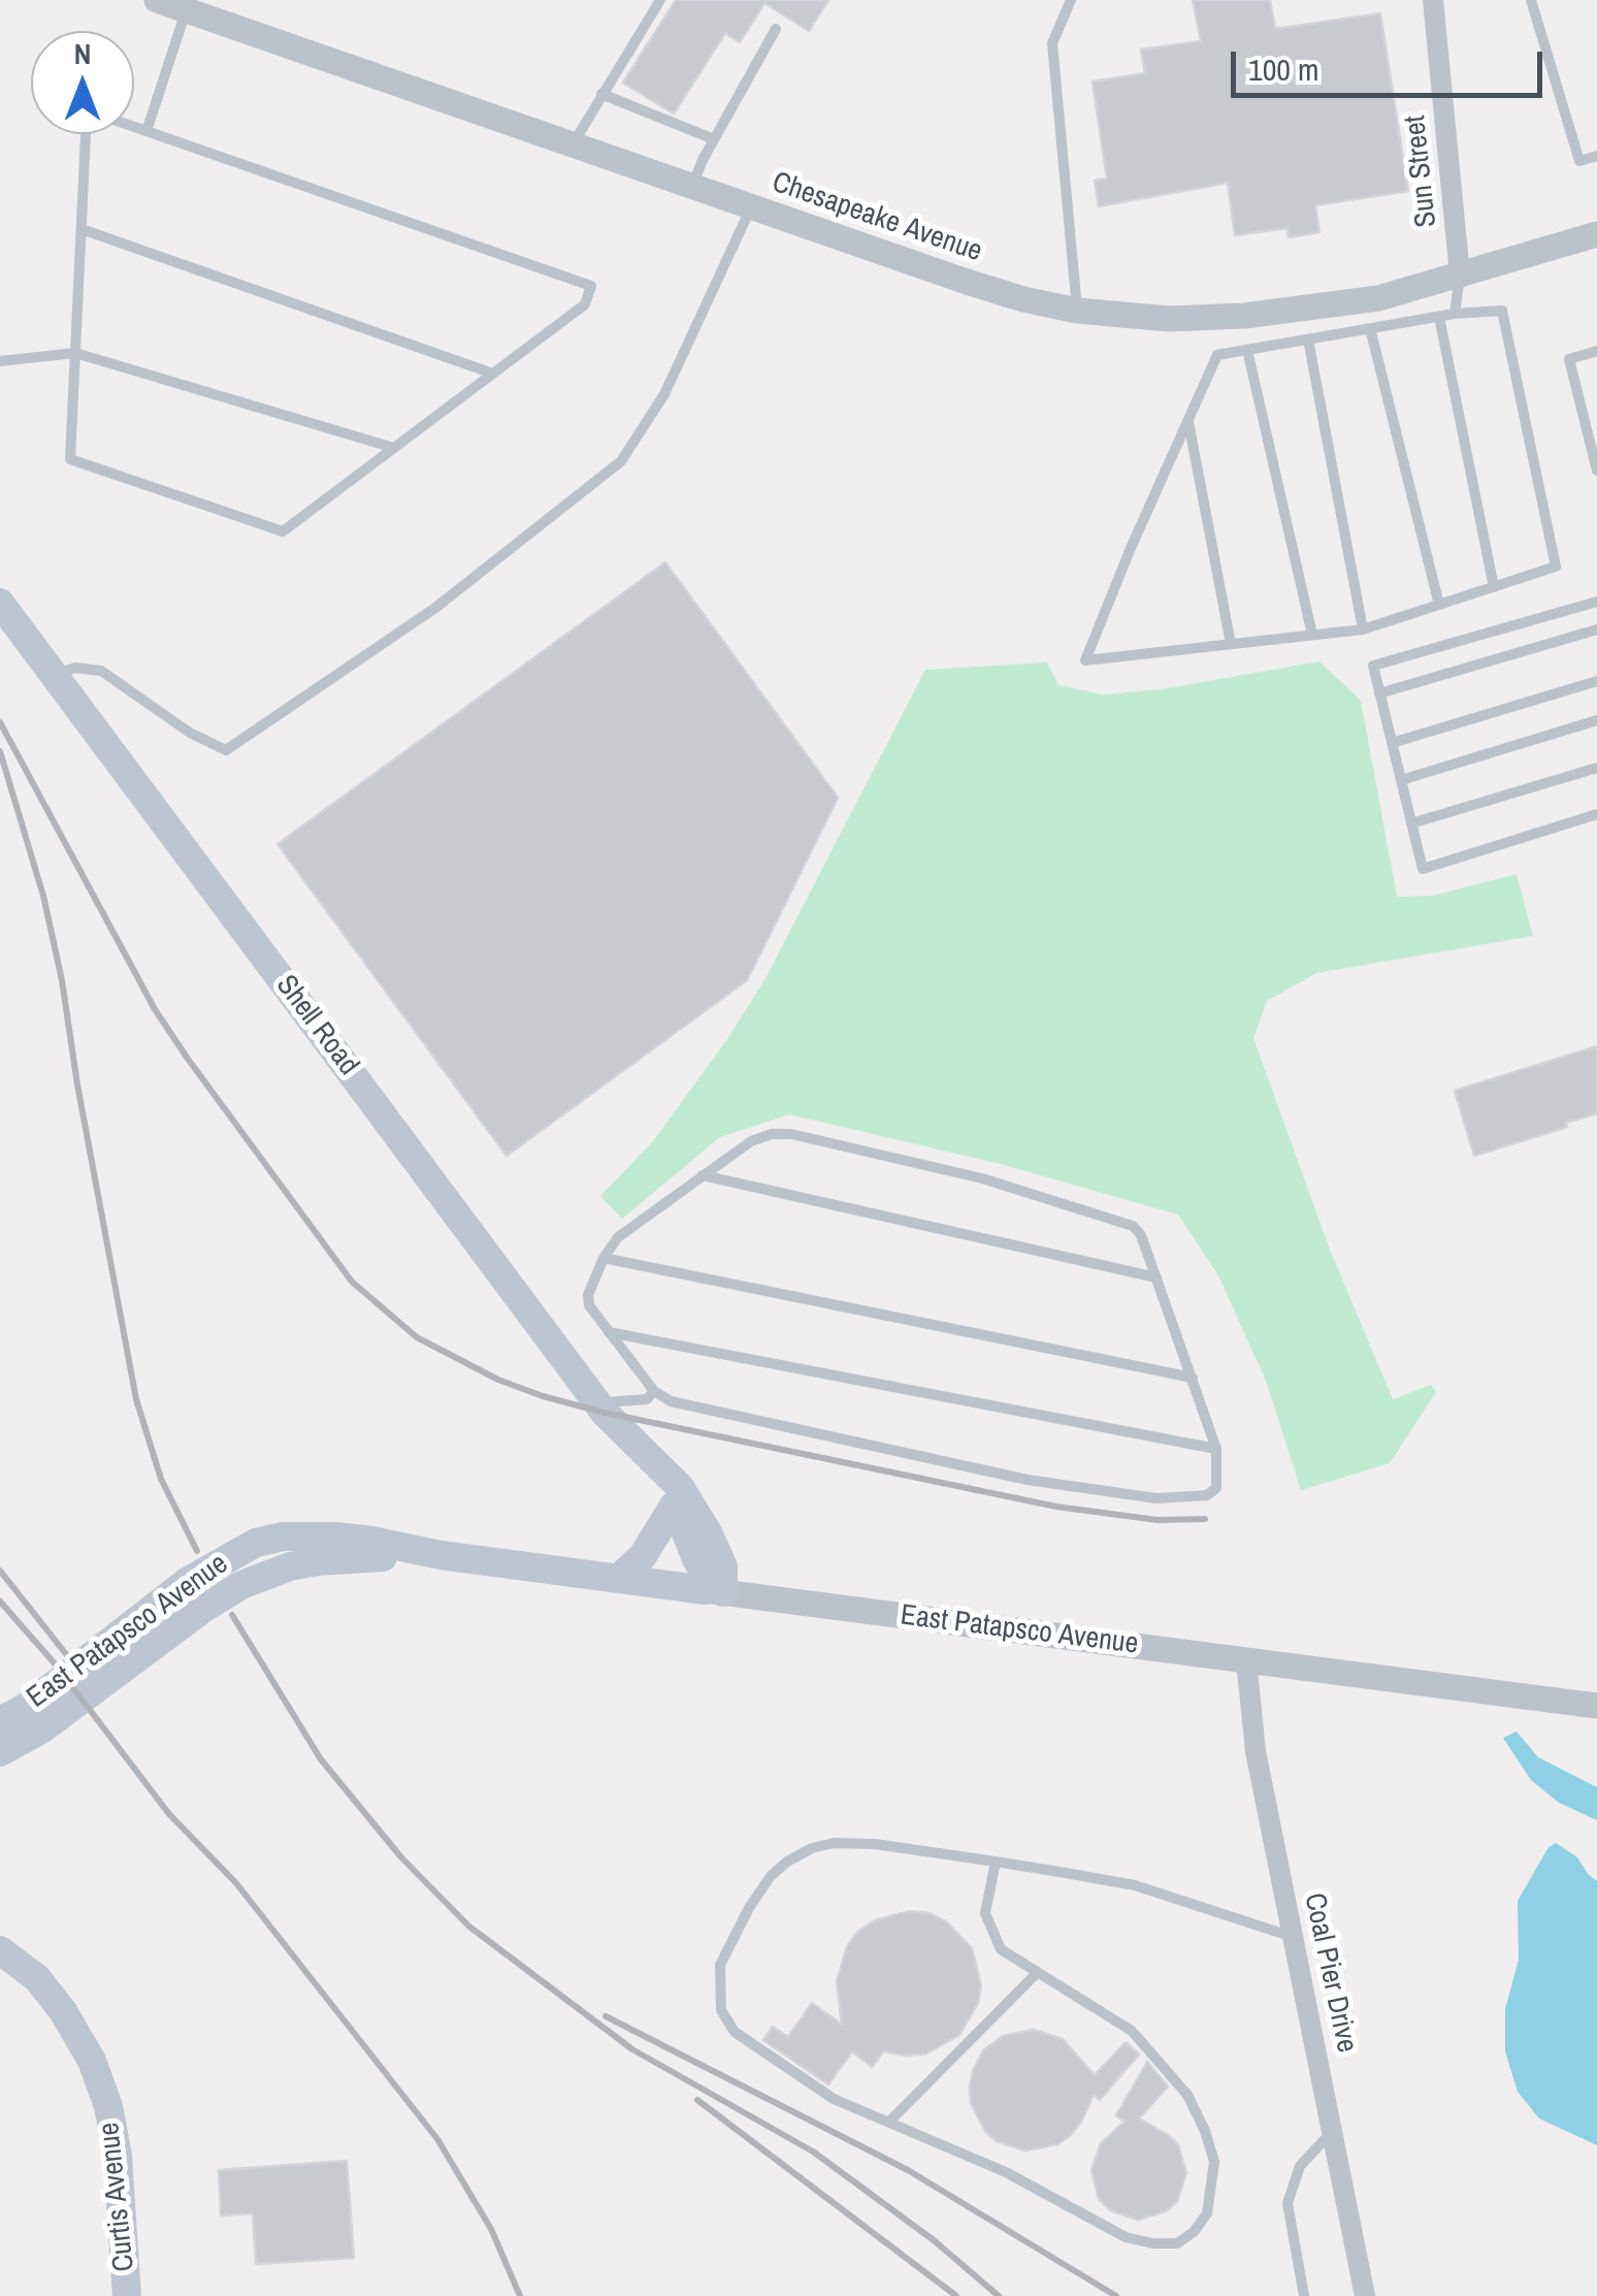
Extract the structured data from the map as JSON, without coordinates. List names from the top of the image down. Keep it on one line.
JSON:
{"streets":{"main road":["Shell Road","East Patapsco Avenue","Curtis Avenue"],"street":["Sun Street","Chesapeake Avenue","Coal Pier Drive"]},"crossings":[["Sun Street","Chesapeake Avenue"],["Shell Road","East Patapsco Avenue"],["East Patapsco Avenue","Coal Pier Drive"]],"scale_bar":"100 m","north":"top"}
